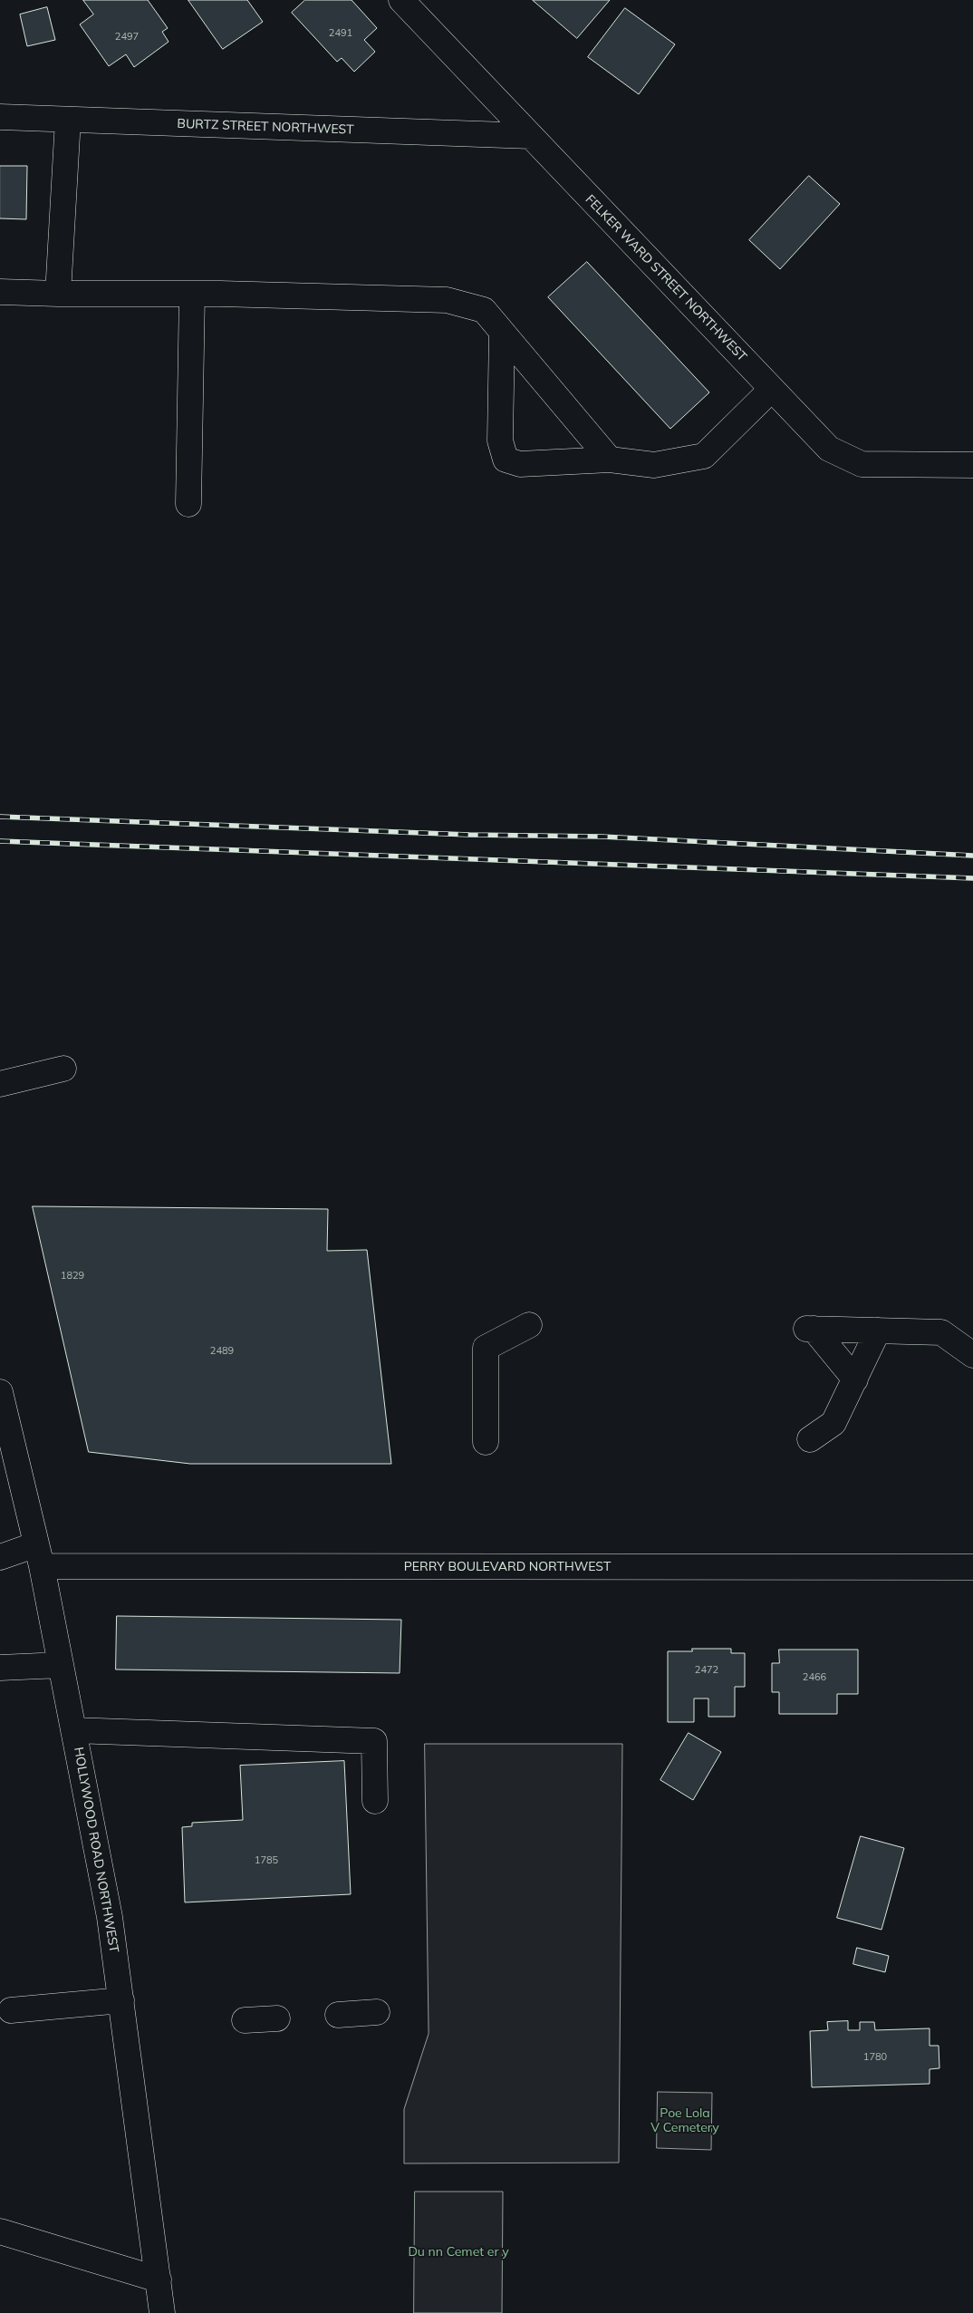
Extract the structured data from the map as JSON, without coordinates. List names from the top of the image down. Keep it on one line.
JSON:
{"streets":{"street":["BURTZ STREET NORTHWEST","FELKER WARD STREET NORTHWEST","PERRY BOULEVARD NORTHWEST","HOLLYWOOD ROAD NORTHWEST"]},"crossings":[["BURTZ STREET NORTHWEST","FELKER WARD STREET NORTHWEST"],["PERRY BOULEVARD NORTHWEST","HOLLYWOOD ROAD NORTHWEST"]],"parks":["Poe Lola V Cemetery","Du nn Cemet er y"],"house_numbers":["2491","2497","1829","2489","2472","2466","1785","1780"]}
